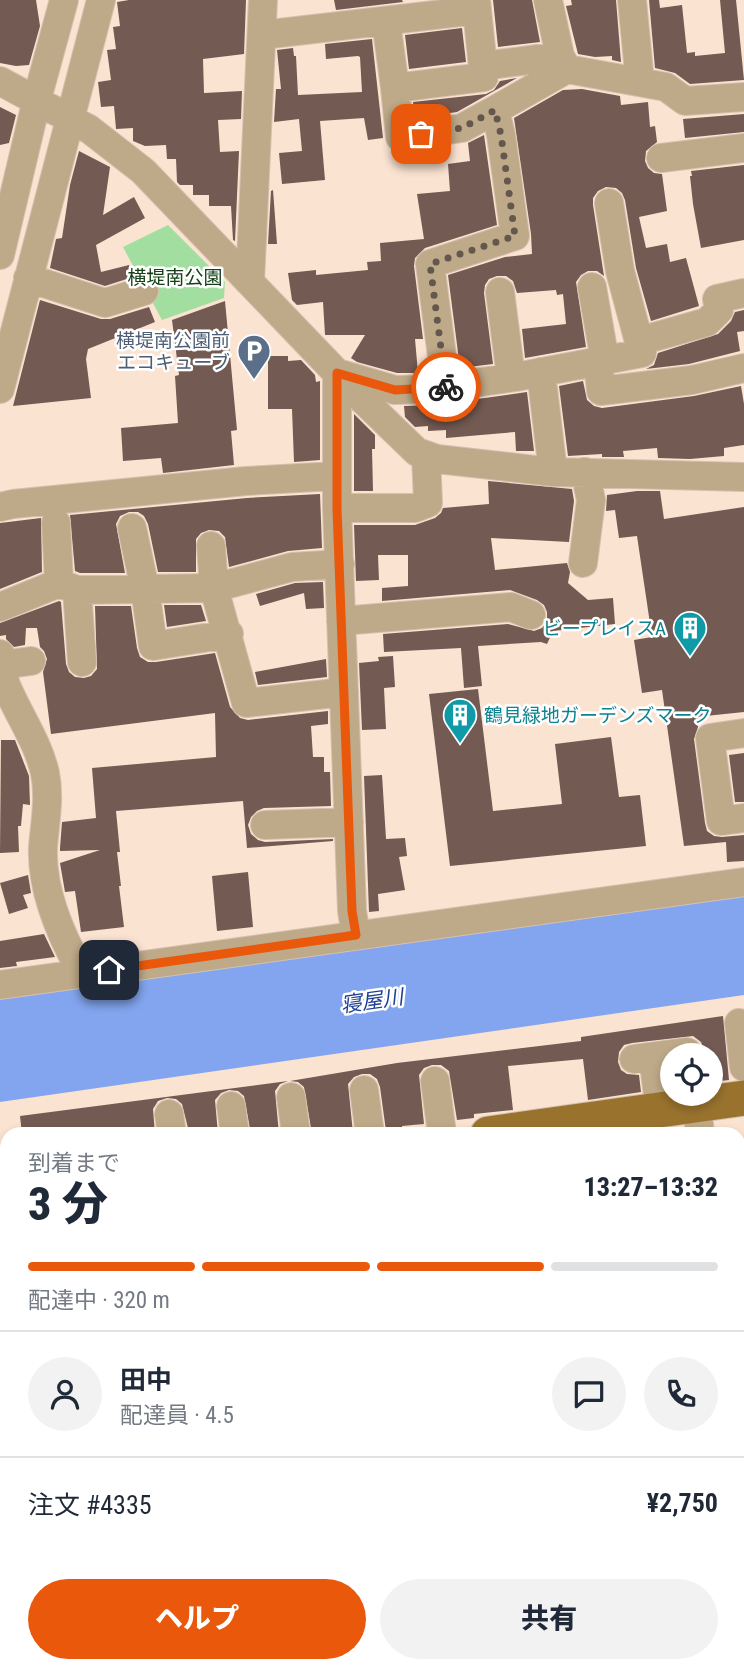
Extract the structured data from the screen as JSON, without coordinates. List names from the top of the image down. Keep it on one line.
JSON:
{"water":["寝屋川"],"parks":["横堤南公園"],"places":{"parking":["横堤南公園前 エコキューブ"],"building":["ビープレイスA","鶴見緑地ガーデンズマーク"]},"page":{"heading":["3 分","到着まで","13:27–13:32"],"panel":["田中","配達員 · 4.5","注文 #4335","¥2,750"],"bar":"配達中 · 320 m","buttons":["ヘルプ","共有"]}}
